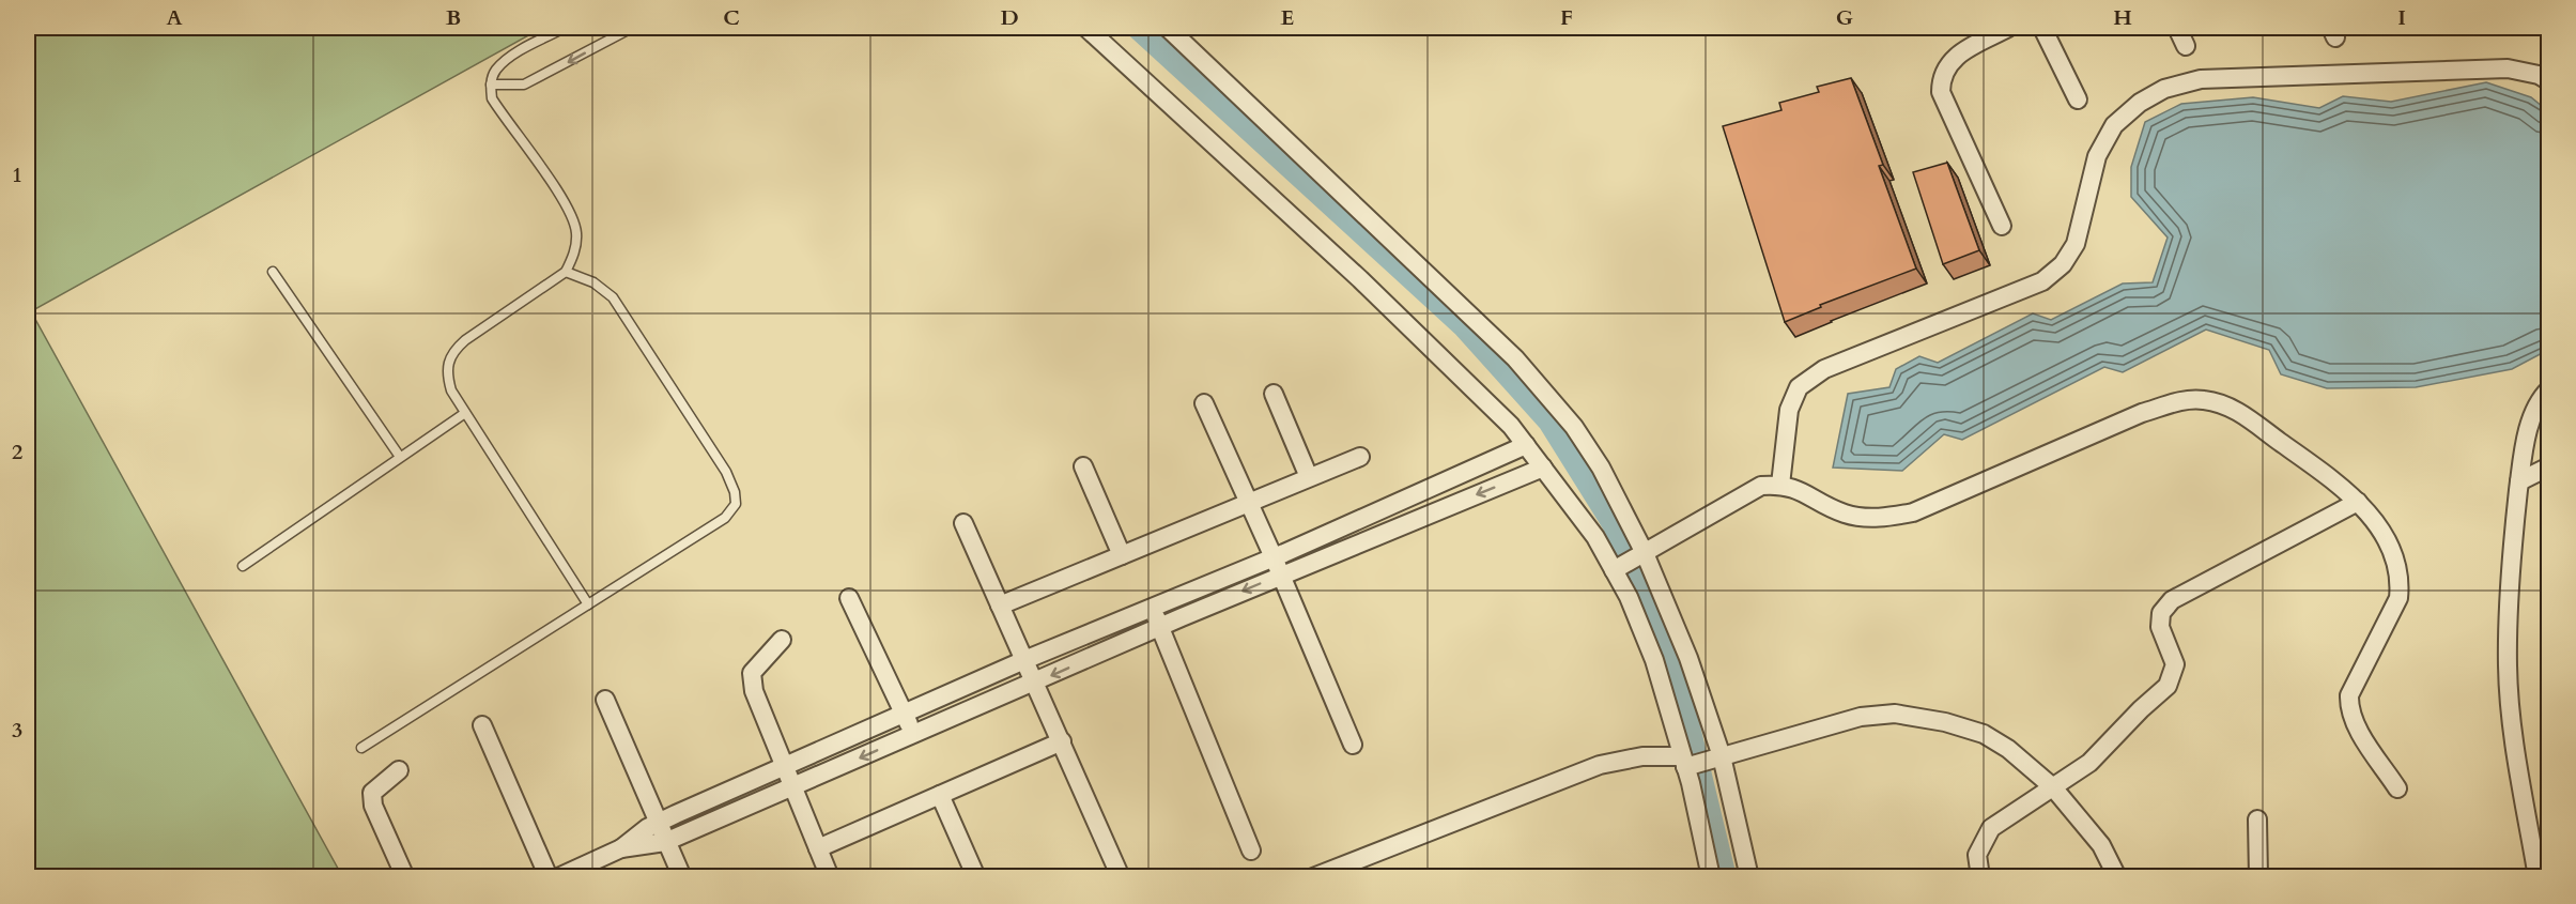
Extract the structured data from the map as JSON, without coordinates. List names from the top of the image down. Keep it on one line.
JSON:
{"grid":{"columns":["A","B","C","D","E","F","G","H","I"],"rows":["1","2","3"]}}
